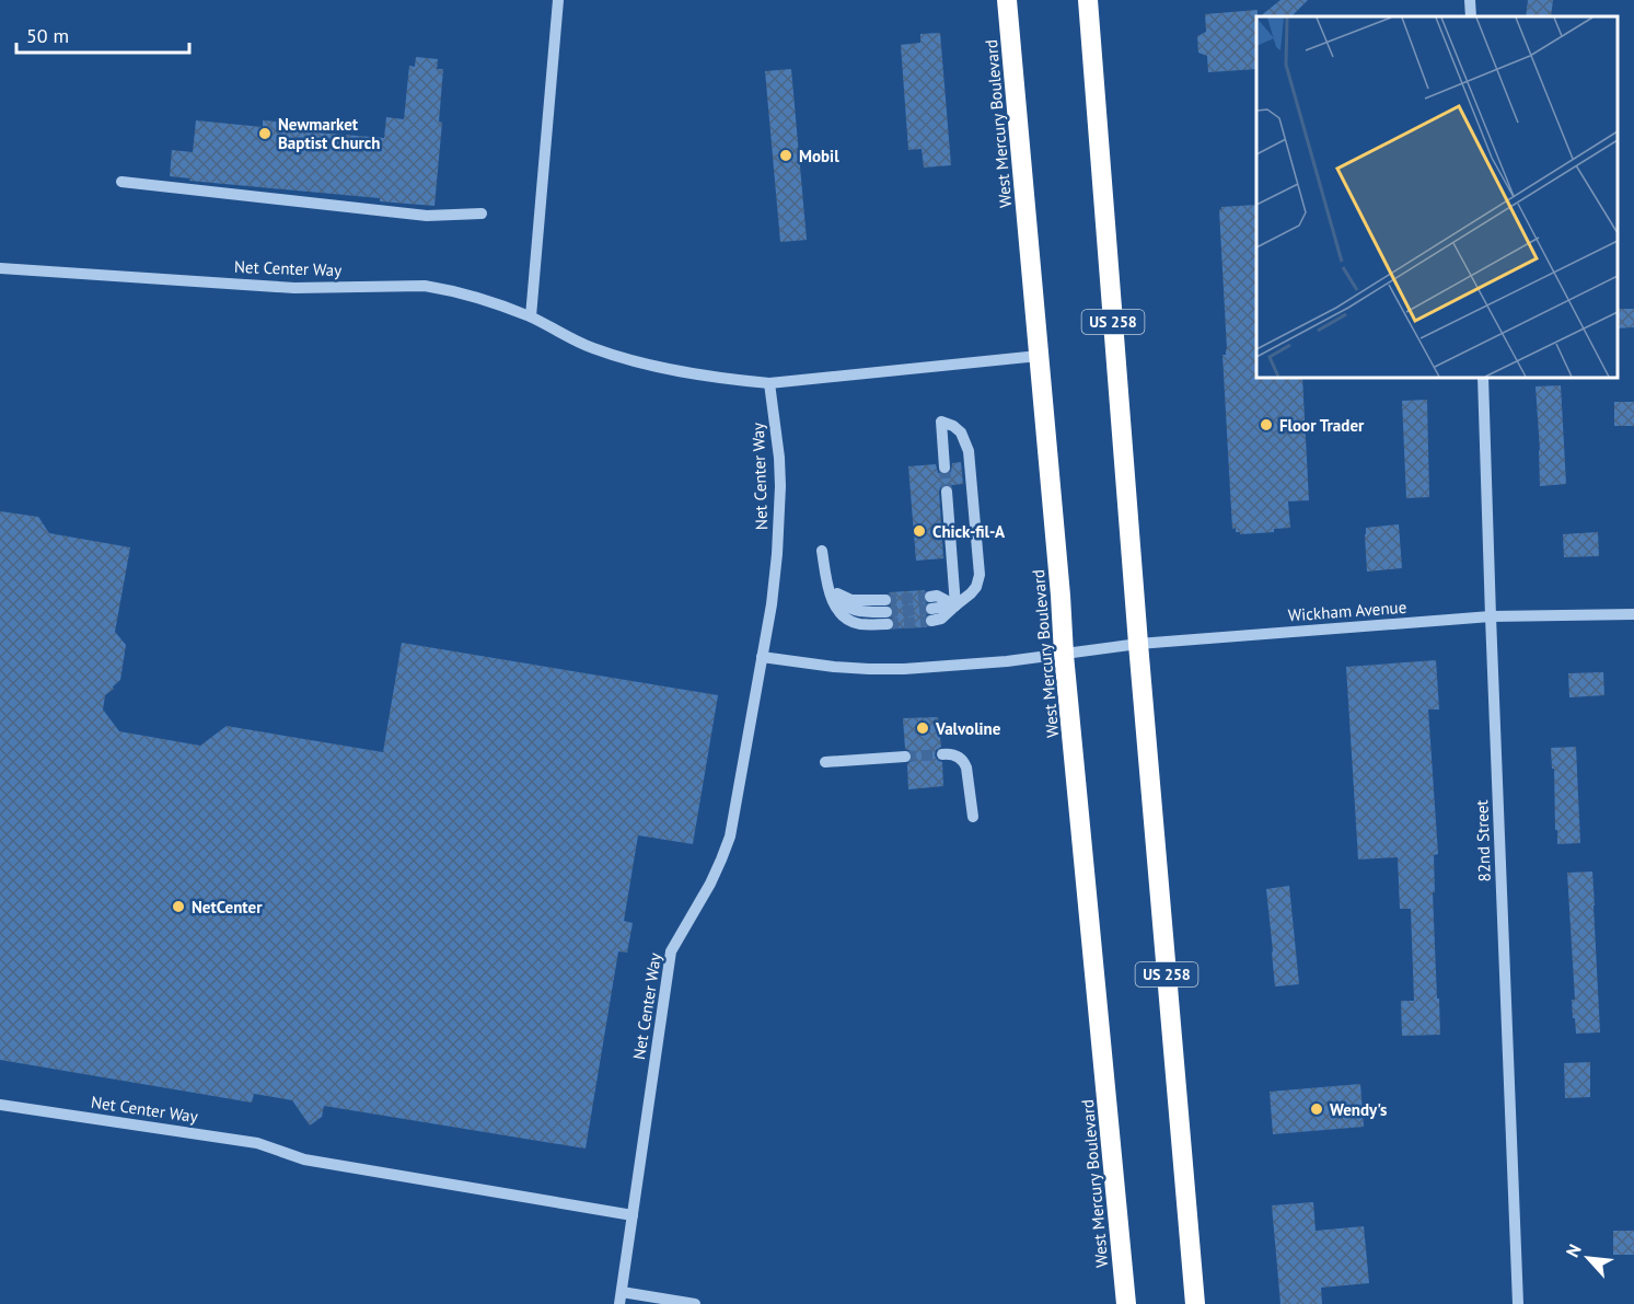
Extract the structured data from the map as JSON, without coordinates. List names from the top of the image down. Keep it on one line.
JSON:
{"streets":{"highway":["West Mercury Boulevard","US 258"],"street":["Net Center Way","Wickham Avenue","82nd Street"]},"crossings":[["West Mercury Boulevard","Wickham Avenue"],["Net Center Way","Wickham Avenue"],["US 258","Wickham Avenue"],["Wickham Avenue","82nd Street"]],"places":["Newmarket Baptist Church","Mobil","Floor Trader","Chick-fil-A","Valvoline","NetCenter","Wendy's"],"scale_bar":"50 m","north":"top left"}
